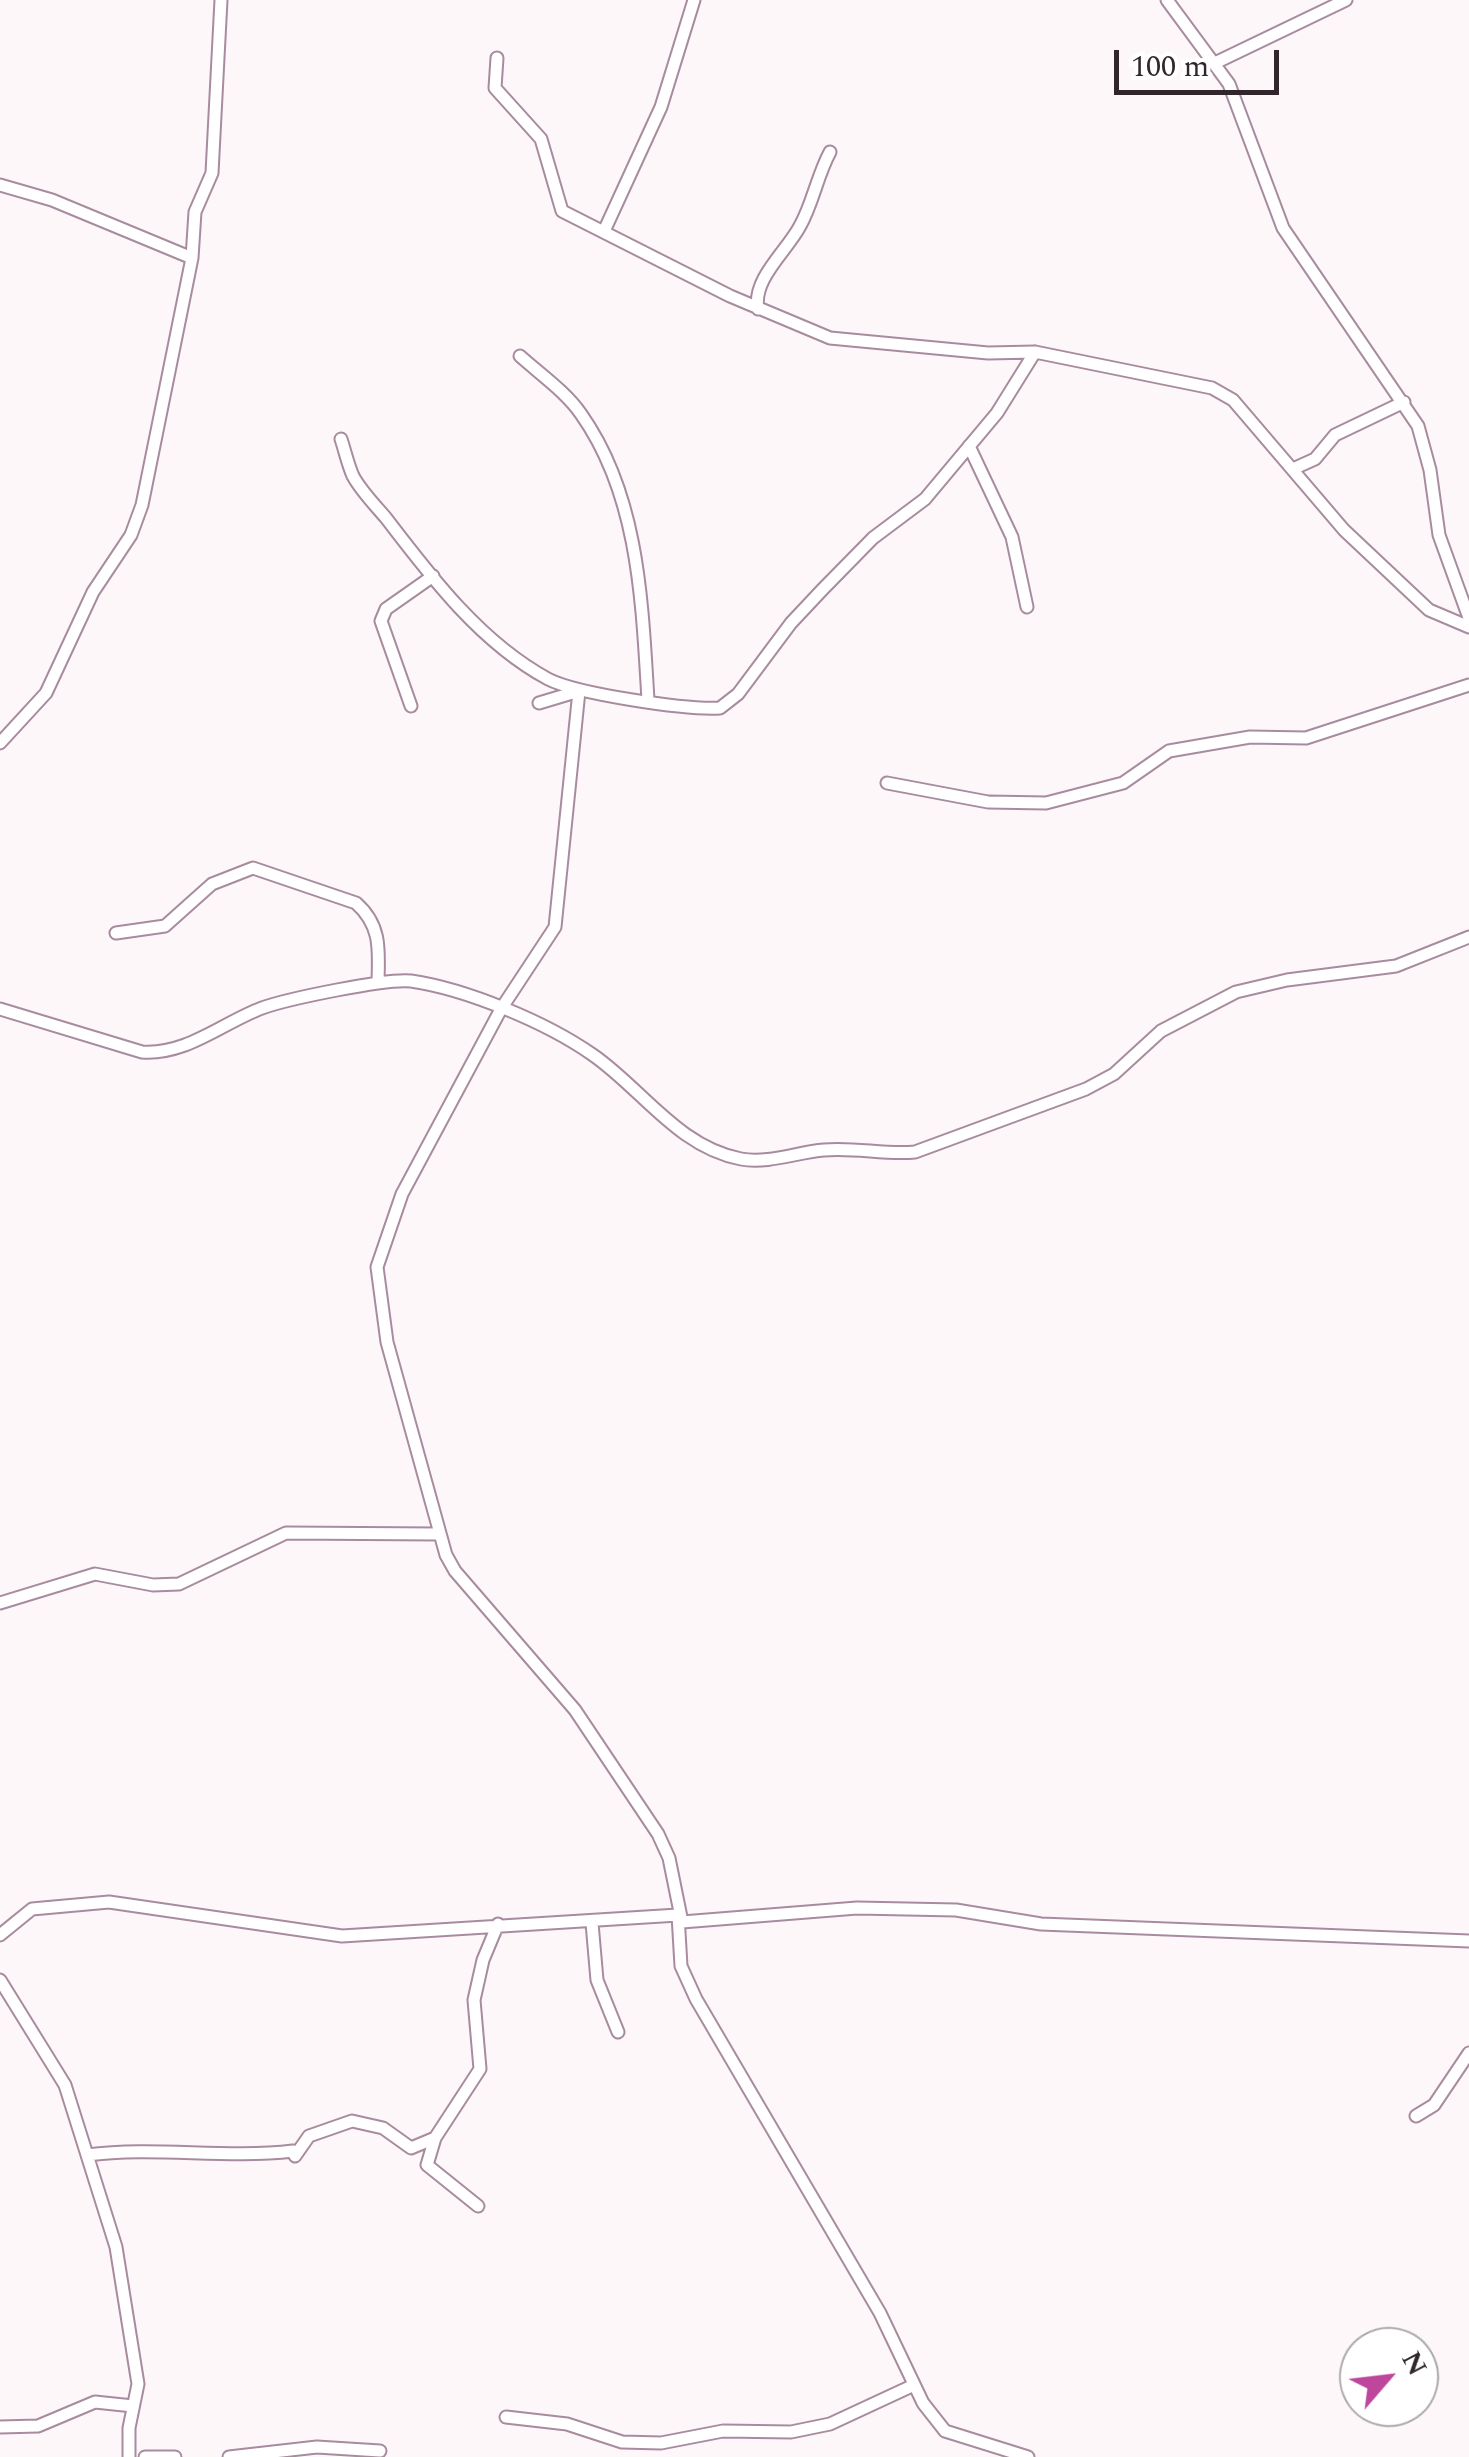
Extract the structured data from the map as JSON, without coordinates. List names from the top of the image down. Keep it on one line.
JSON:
{"scale_bar":"100 m","north":"top right"}
